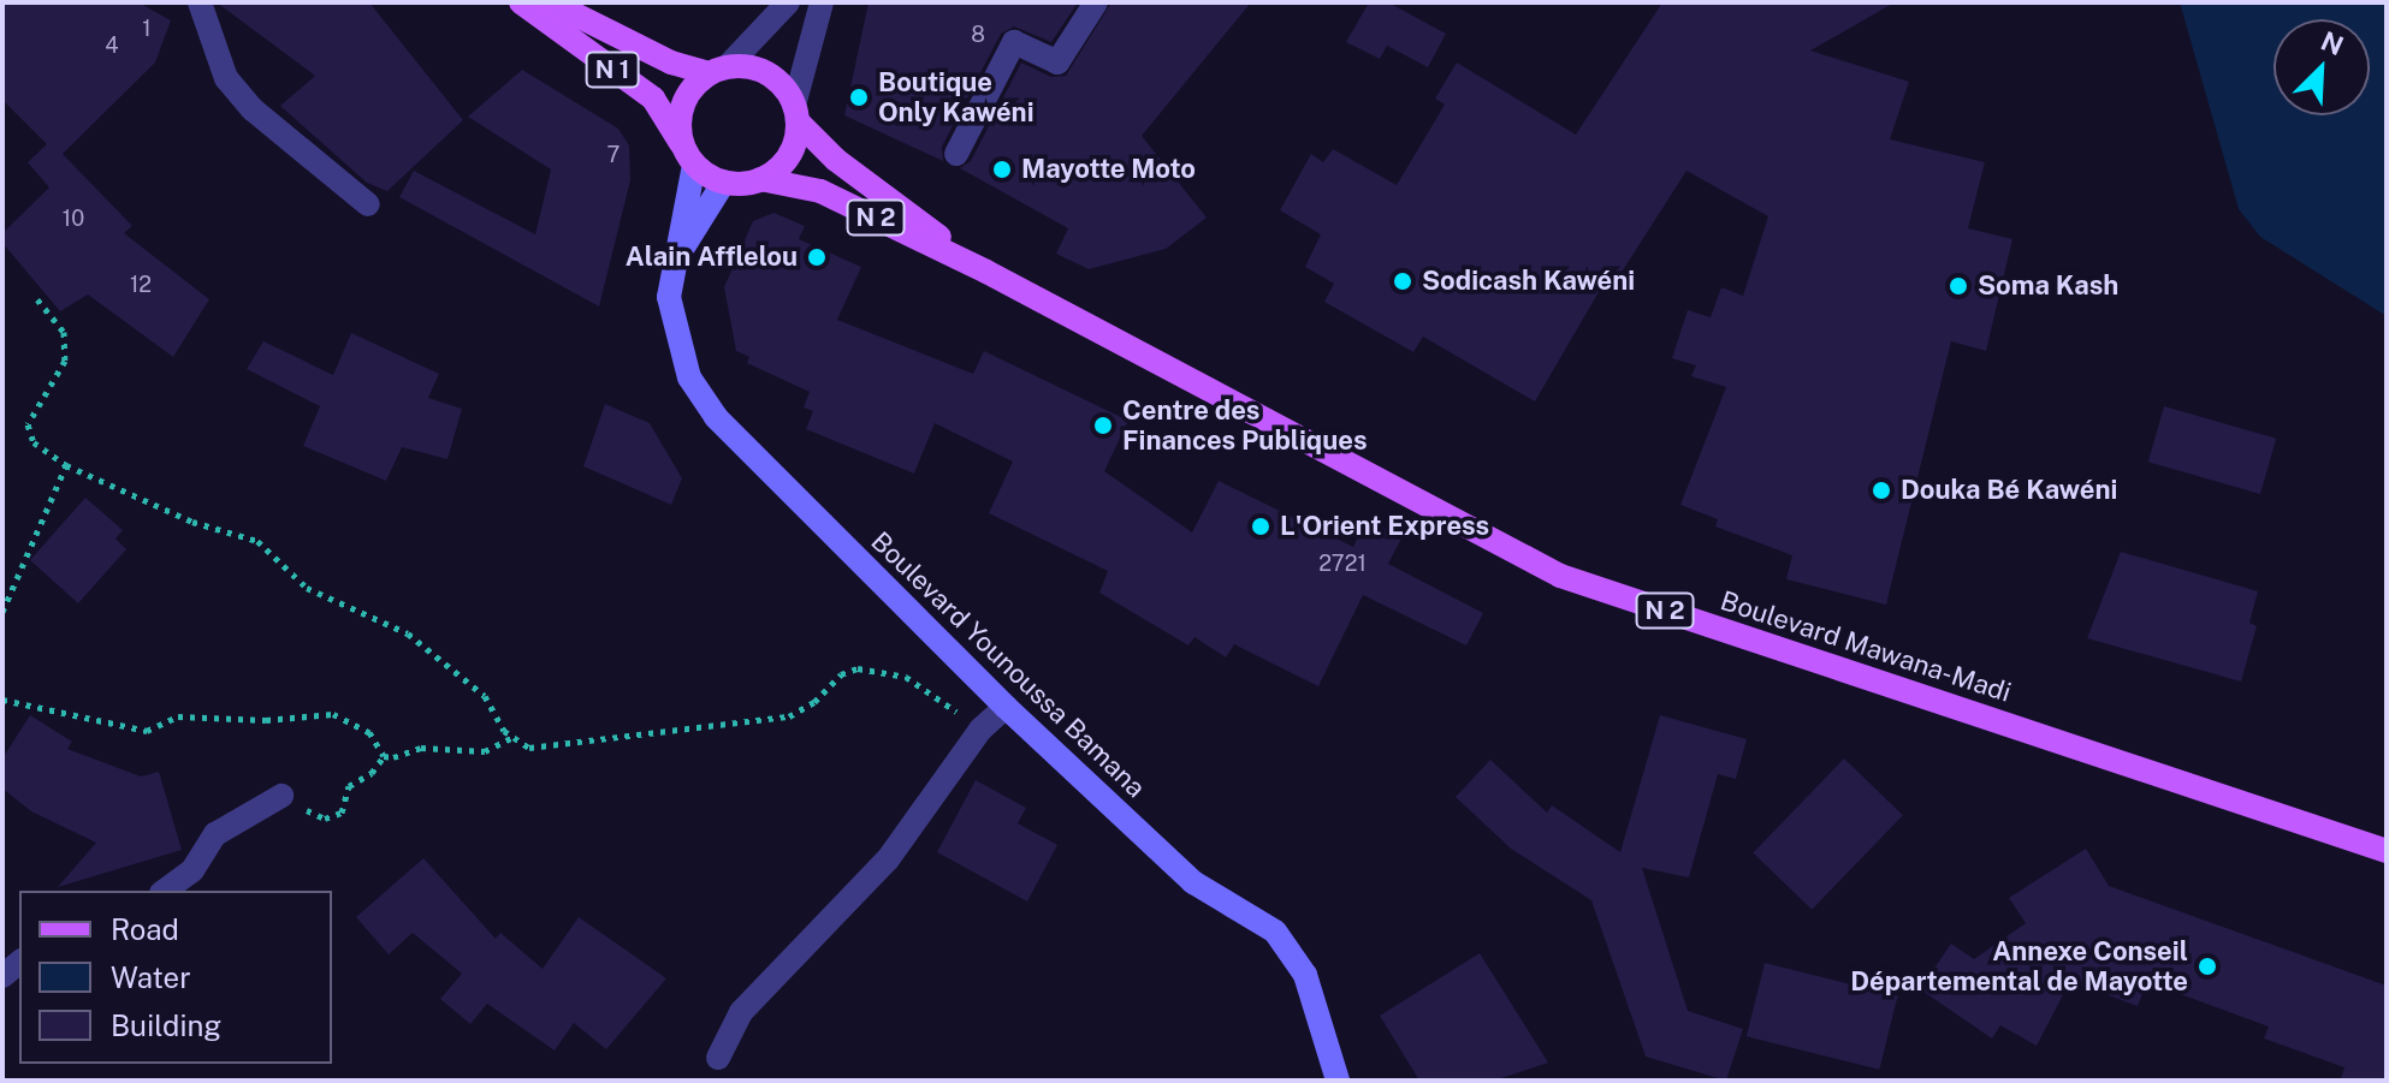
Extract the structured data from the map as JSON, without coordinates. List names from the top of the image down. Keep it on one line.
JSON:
{"streets":{"main road":["N 1","N 2","Boulevard Mawana-Madi","Boulevard Younoussa Bamana"]},"crossings":[["N 1","Boulevard Mawana-Madi"],["N 1","Boulevard Younoussa Bamana"],["Boulevard Mawana-Madi","Boulevard Younoussa Bamana"]],"places":["Boutique Only Kawéni","Mayotte Moto","Alain Afflelou","Sodicash Kawéni","Soma Kash","Centre des Finances Publiques","Douka Bé Kawéni","L'Orient Express","Annexe Conseil Départemental de Mayotte"],"house_numbers":["1","8","4","7","10","12","2721"],"legend":["Road","Water","Building"],"north":"top right"}
